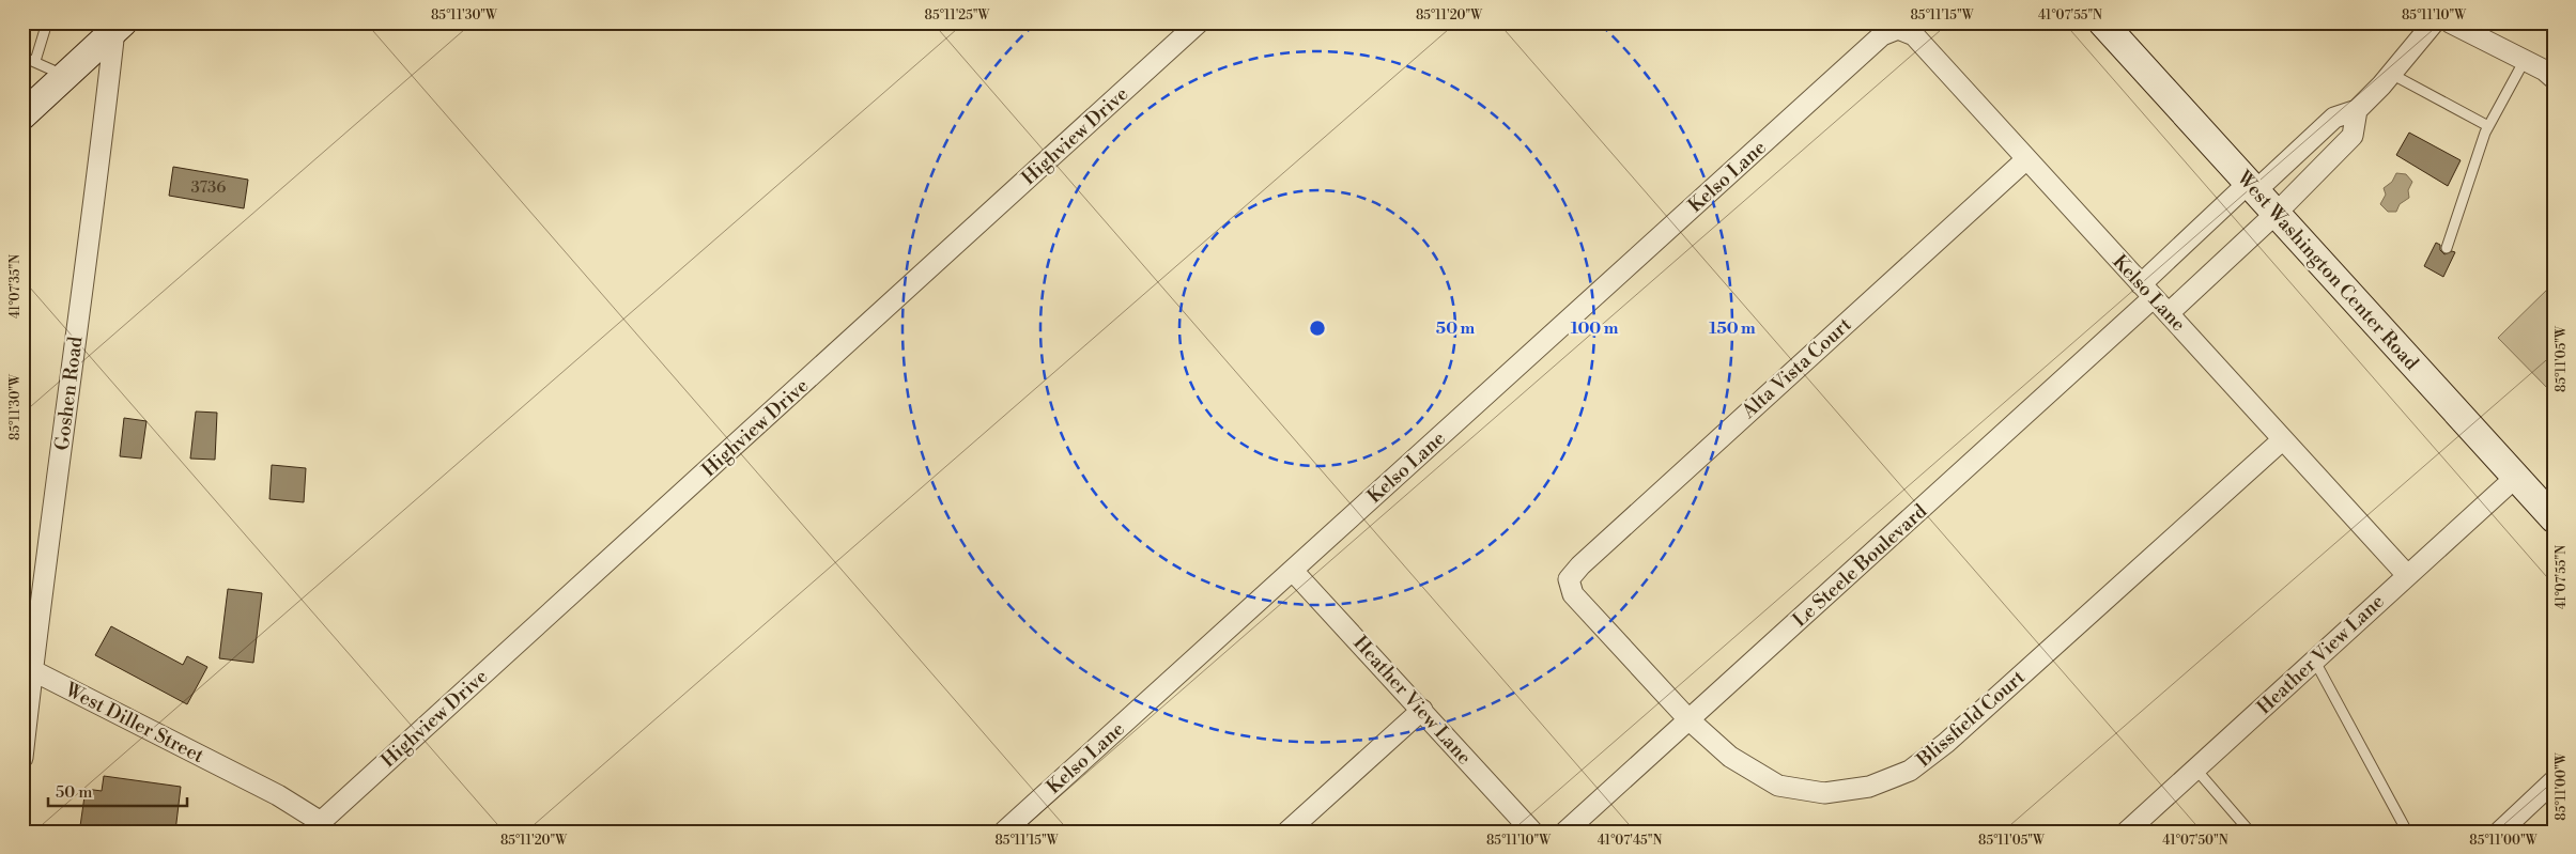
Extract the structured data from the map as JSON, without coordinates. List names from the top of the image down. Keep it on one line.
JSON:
{"streets":{"main road":["West Washington Center Road"],"street":["Highview Drive","Kelso Lane","Alta Vista Court","Goshen Road","Le Steele Boulevard","Heather View Lane","Blissfield Court","West Diller Street"]},"crossings":[["Highview Drive","West Diller Street"],["Kelso Lane","Alta Vista Court"],["Kelso Lane","Le Steele Boulevard"],["Kelso Lane","Heather View Lane"],["Kelso Lane","Blissfield Court"],["West Washington Center Road","Le Steele Boulevard"],["West Washington Center Road","Heather View Lane"],["Alta Vista Court","Blissfield Court"],["Goshen Road","West Diller Street"],["Le Steele Boulevard","Blissfield Court"]],"house_numbers":["3736"],"scale_bar":"50 m","coordinates":["85°11'30\"W","85°11'25\"W","85°11'20\"W","85°11'15\"W","41°07'55\"N","85°11'10\"W","41°07'35\"N","85°11'05\"W","85°11'00\"W","41°07'45\"N","41°07'50\"N"],"rings":["50 m","100 m","150 m"]}
